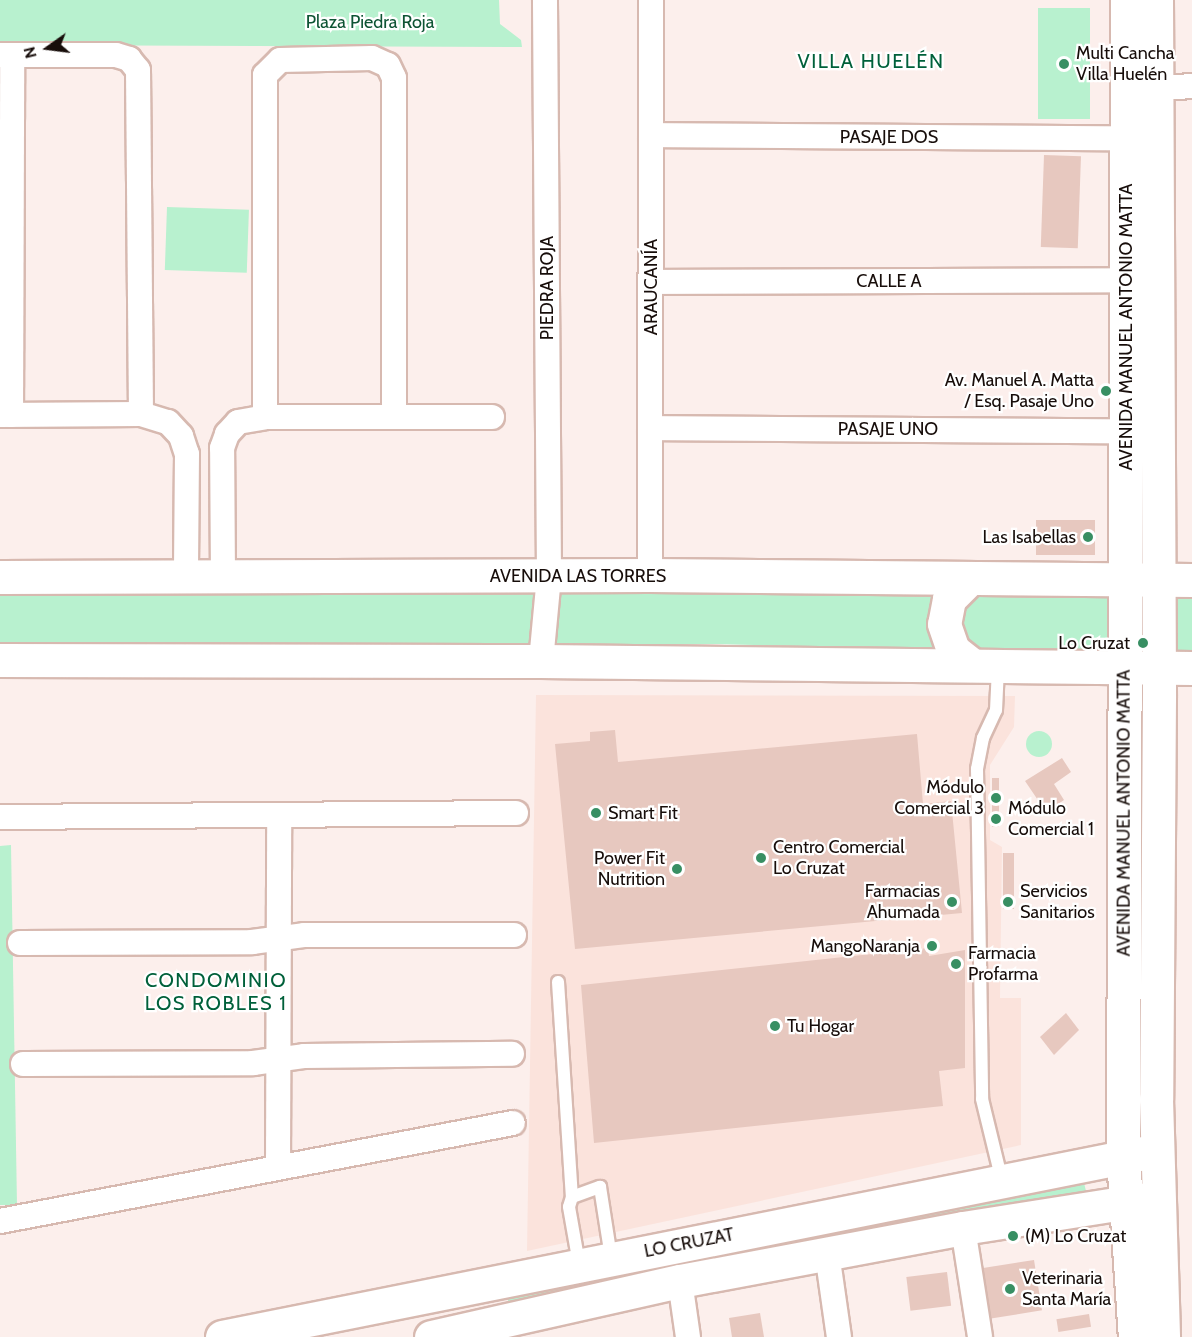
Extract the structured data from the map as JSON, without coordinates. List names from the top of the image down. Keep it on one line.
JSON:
{"streets":{"main road":["AVENIDA MANUEL ANTONIO MATTA","AVENIDA LAS TORRES","LO CRUZAT"],"street":["PASAJE DOS","CALLE A","ARAUCANÍA","PIEDRA ROJA","PASAJE UNO"]},"crossings":[["PASAJE DOS","ARAUCANÍA"],["PASAJE DOS","AVENIDA MANUEL ANTONIO MATTA"],["CALLE A","ARAUCANÍA"],["CALLE A","AVENIDA MANUEL ANTONIO MATTA"],["ARAUCANÍA","PASAJE UNO"],["ARAUCANÍA","AVENIDA LAS TORRES"],["PIEDRA ROJA","AVENIDA LAS TORRES"],["AVENIDA MANUEL ANTONIO MATTA","PASAJE UNO"],["AVENIDA MANUEL ANTONIO MATTA","AVENIDA LAS TORRES"],["AVENIDA MANUEL ANTONIO MATTA","LO CRUZAT"]],"districts":["VILLA HUELÉN","CONDOMINIO LOS ROBLES 1"],"parks":["Plaza Piedra Roja"],"places":["Multi Cancha Villa Huelén","Av. Manuel A. Matta / Esq. Pasaje Uno","Las Isabellas","Lo Cruzat","Módulo Comercial 3","Smart Fit","Módulo Comercial 1","Centro Comercial Lo Cruzat","Power Fit Nutrition","Farmacias Ahumada","Servicios Sanitarios","MangoNaranja","Farmacia Profarma","Tu Hogar","(M) Lo Cruzat","Veterinaria Santa María"],"north":"left"}
